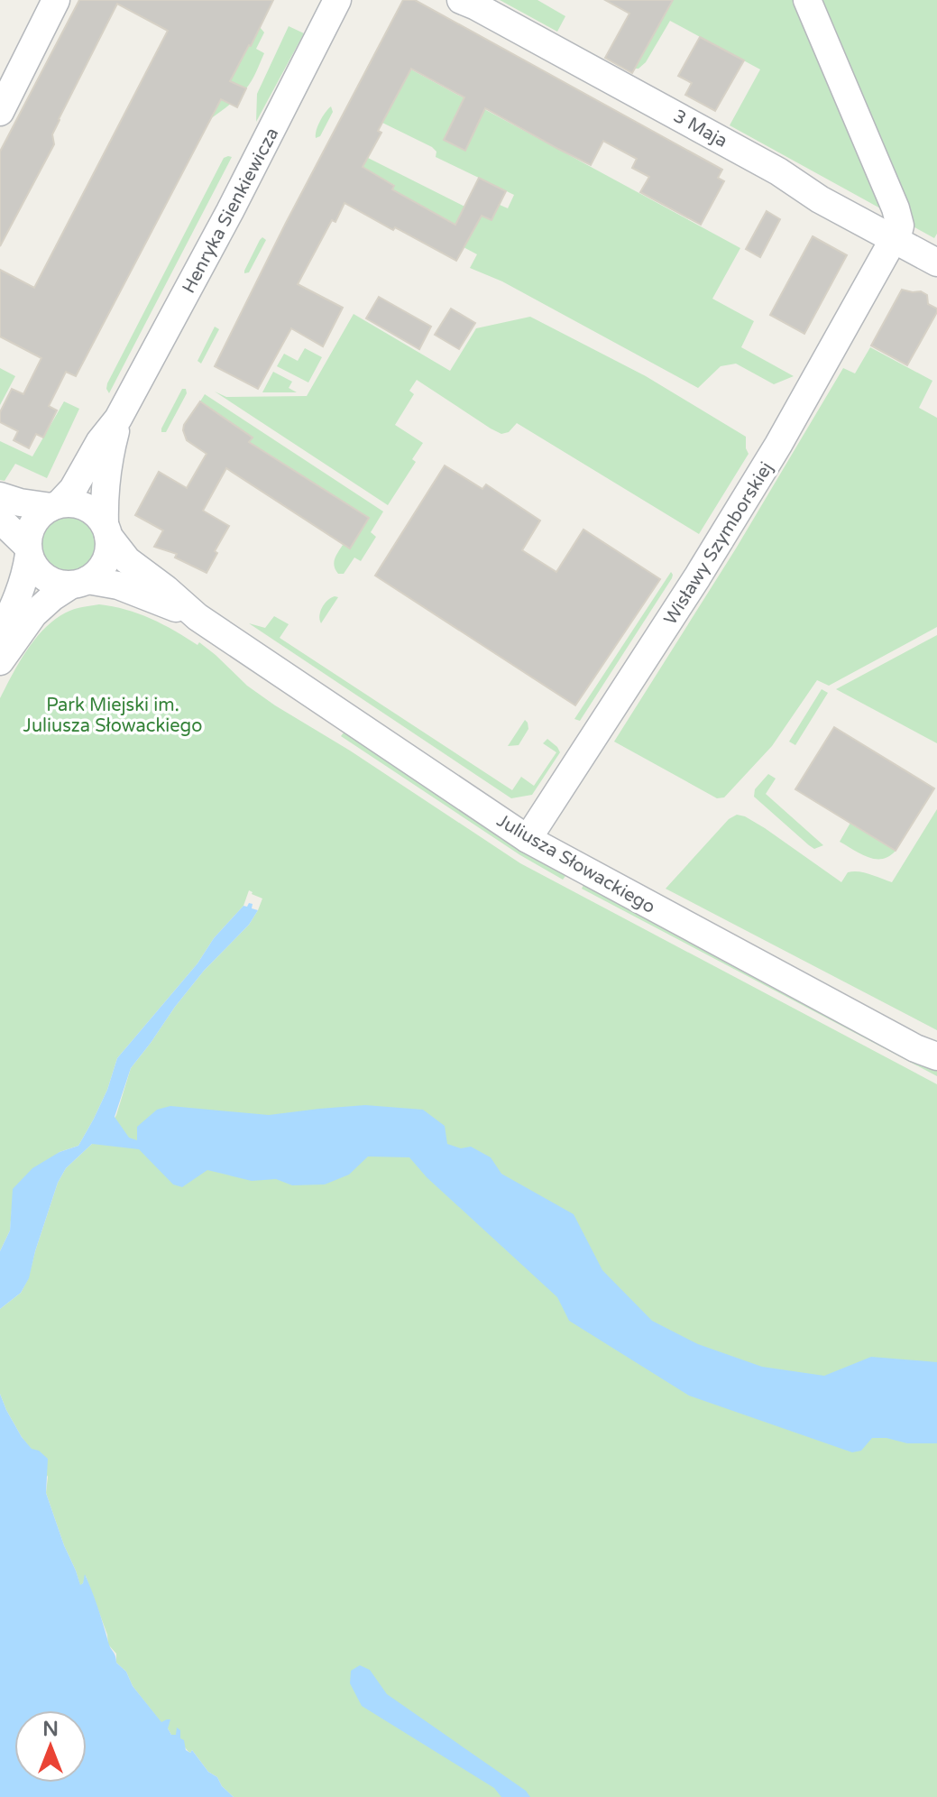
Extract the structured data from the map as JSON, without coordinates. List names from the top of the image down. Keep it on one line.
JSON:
{"streets":{"street":["3 Maja","Henryka Sienkiewicza","Wisławy Szymborskiej","Juliusza Słowackiego"]},"crossings":[["3 Maja","Wisławy Szymborskiej"],["Henryka Sienkiewicza","Juliusza Słowackiego"],["Wisławy Szymborskiej","Juliusza Słowackiego"]],"parks":["Park Miejski im. Juliusza Słowackiego"],"north":"top"}
